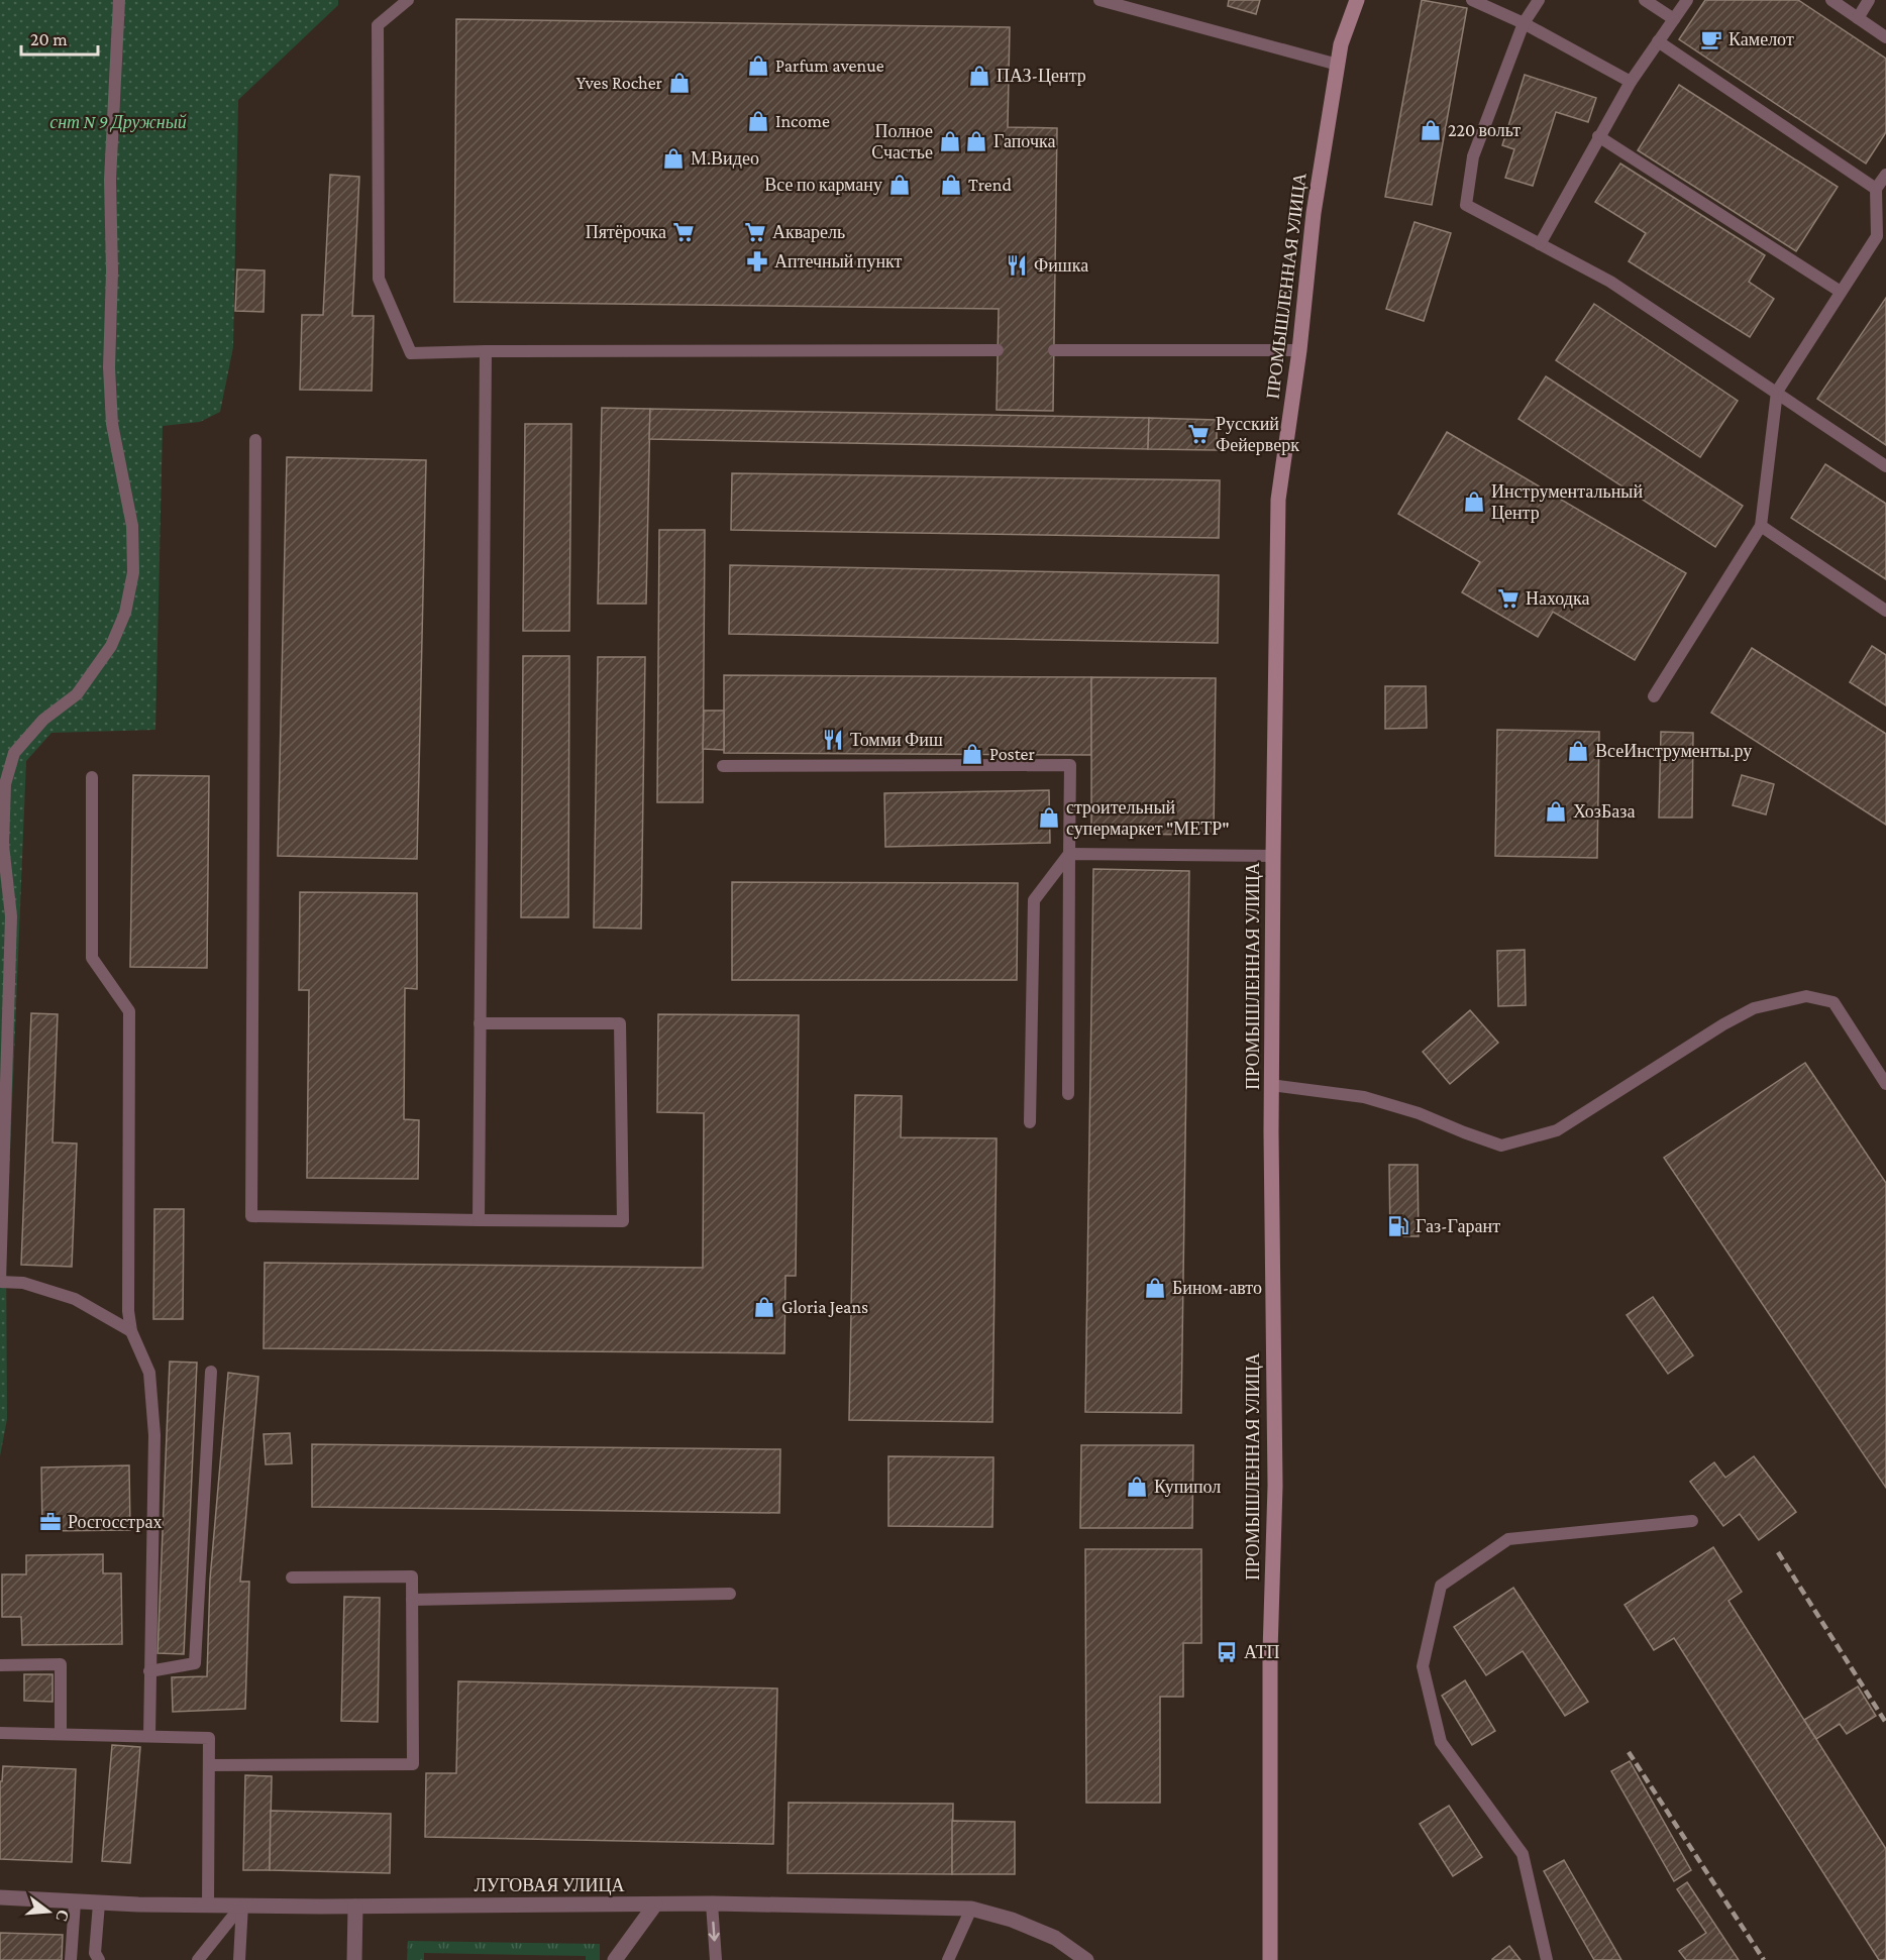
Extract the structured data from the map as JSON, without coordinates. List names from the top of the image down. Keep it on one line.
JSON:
{"streets":{"main road":["ПРОМЫШЛЕННАЯ УЛИЦА"],"street":["ЛУГОВАЯ УЛИЦА"]},"parks":["снт N 9 Дружный"],"places":{"cafe":["Камелот"],"shop":["Parfum avenue","ПАЗ-Центр","Yves Rocher","Income","220 вольт","Полное Счастье","Гапочка","М.Видео","Все по карману","Trend","Инструментальный Центр","ВсеИнструменты.ру","Poster","ХозБаза","строительный супермаркет \"МЕТР\"","Бином-авто","Gloria Jeans","Купипол"],"supermarket":["Пятёрочка","Акварель","Русский Фейерверк","Находка"],"pharmacy":["Аптечный пункт"],"restaurant":["Фишка","Томми Фиш"],"fuel station":["Газ-Гарант"],"office":["Росгосстрах"],"bus stop":["АТП"]},"scale_bar":"20 m","north":"right"}
